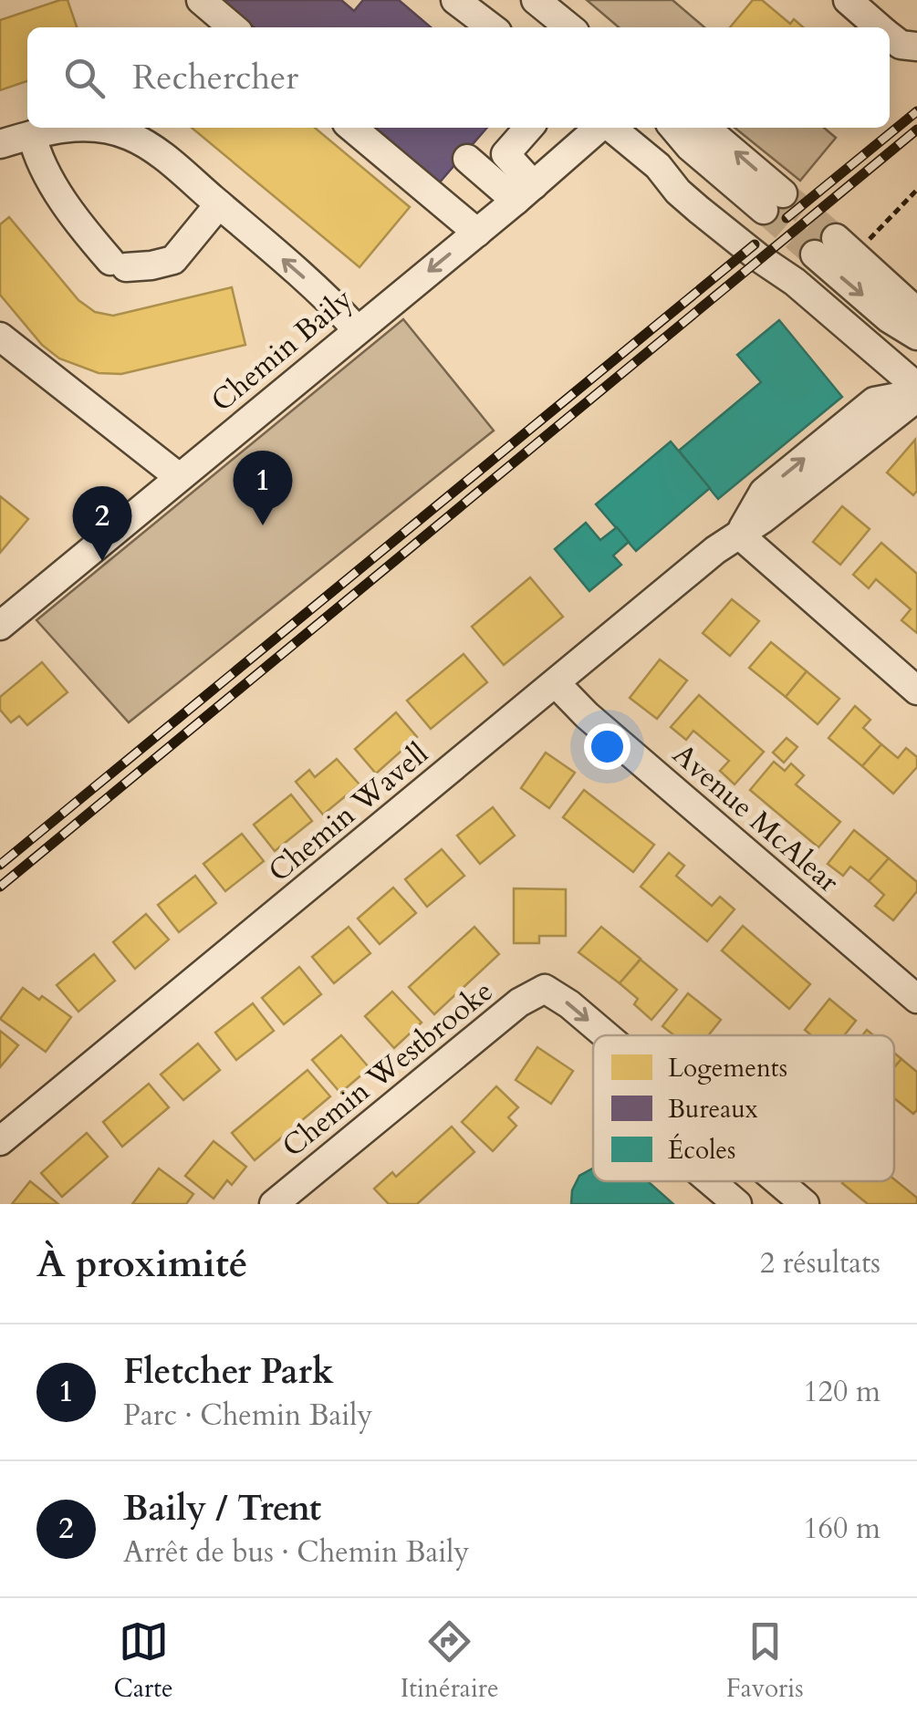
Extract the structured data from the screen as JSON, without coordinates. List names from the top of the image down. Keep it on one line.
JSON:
{"streets":{"street":["Chemin Baily","Chemin Wavell","Avenue McAlear","Chemin Westbrooke"]},"crossings":[["Chemin Wavell","Avenue McAlear"]],"one_way":["Chemin Westbrooke"],"legend":["Logements","Bureaux","Écoles"],"page":{"search":"Rechercher","pins":["1","2"],"heading":["À proximité","2 résultats"],"list":[{"mark":"1","name":"Fletcher Park","note":"Parc · Chemin Baily","value":"120 m"},{"mark":"2","name":"Baily / Trent","note":"Arrêt de bus · Chemin Baily","value":"160 m"}],"nav":["Carte","Itinéraire","Favoris"]}}
